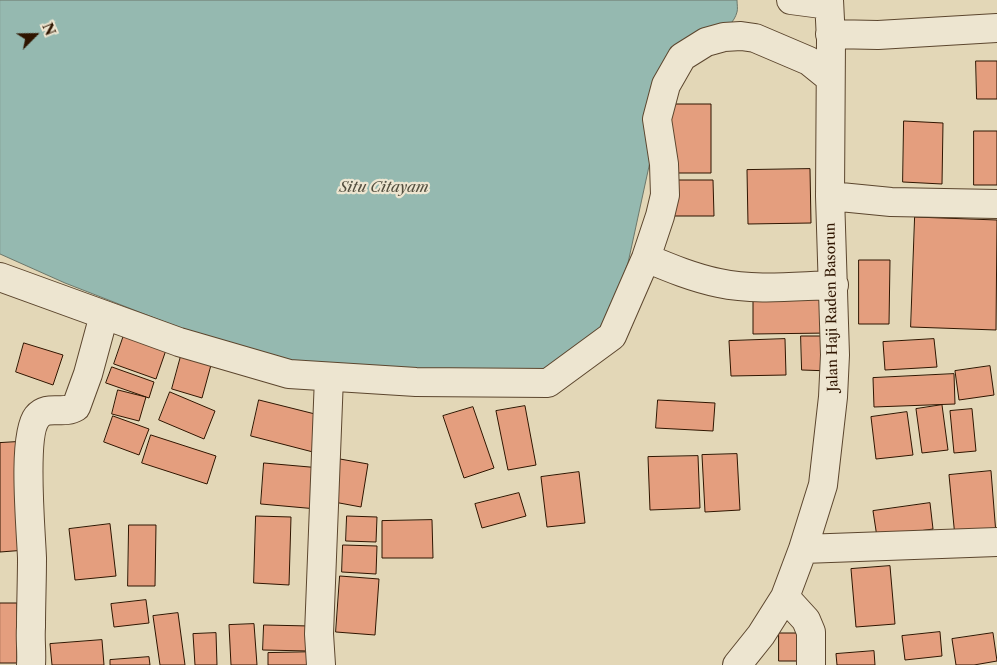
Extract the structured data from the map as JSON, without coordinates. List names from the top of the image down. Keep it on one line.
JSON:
{"streets":{"street":["Jalan Haji Raden Basorun"]},"water":["Situ Citayam"],"north":"top right"}
